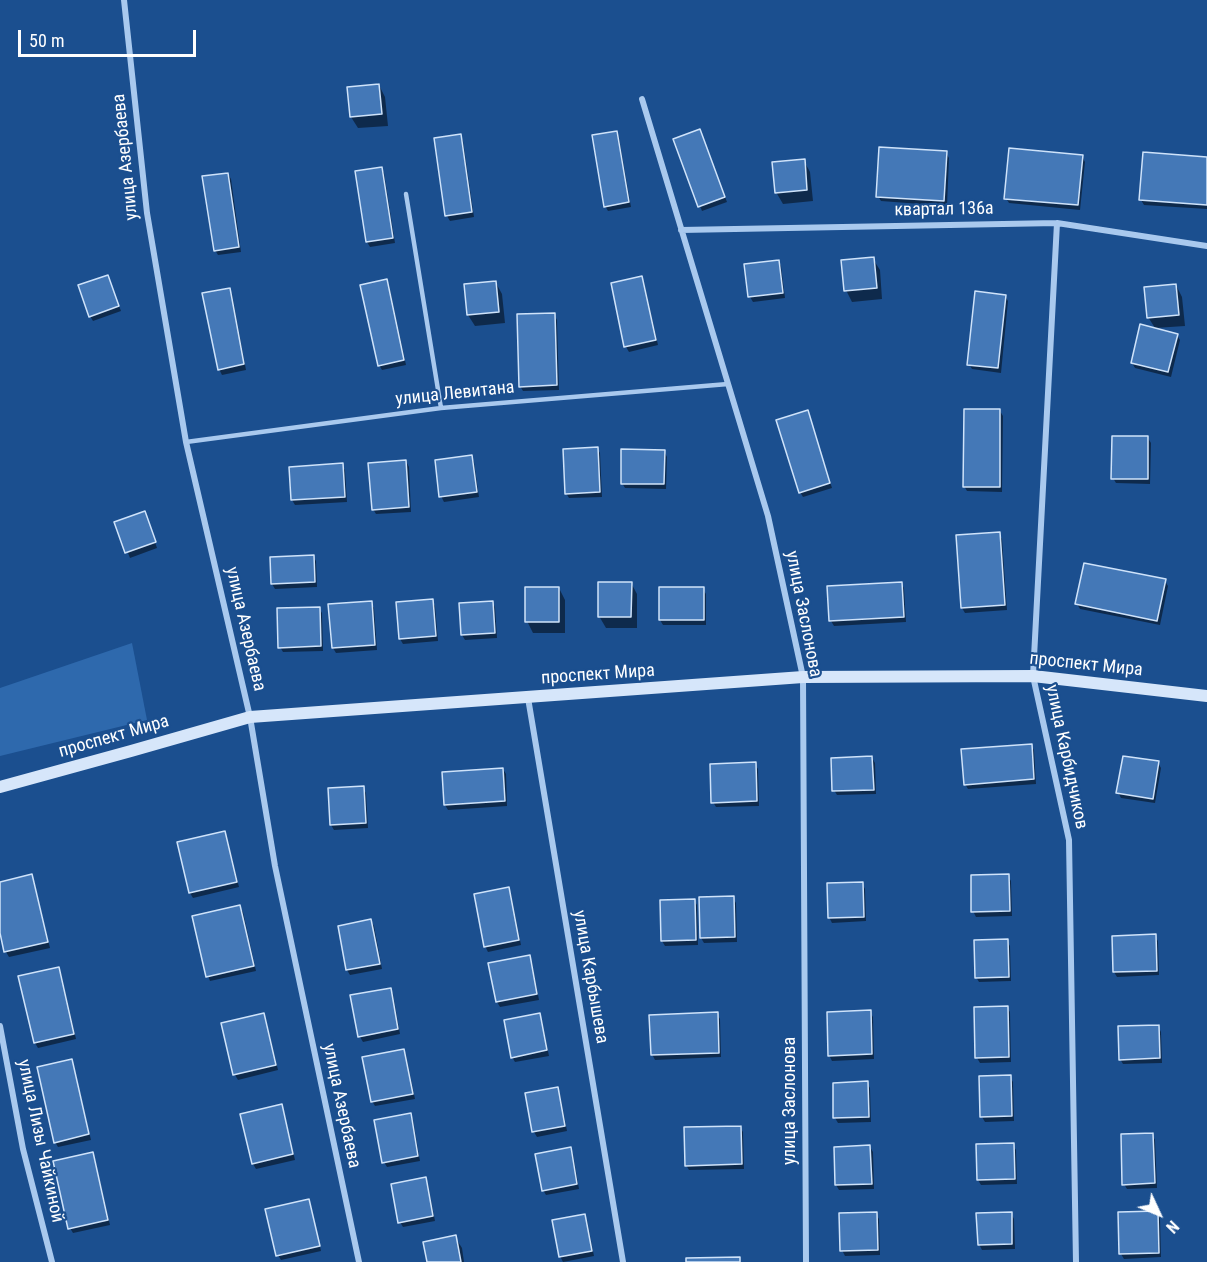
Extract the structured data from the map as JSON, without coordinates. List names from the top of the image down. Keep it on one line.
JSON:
{"streets":{"main road":["проспект Мира"],"street":["улица Азербаева","квартал 136а","улица Заслонова","улица Карбидчиков","улица Карбышева","улица Лизы Чайкиной"],"lane":["улица Левитана"]},"crossings":[["улица Азербаева","улица Левитана"],["улица Азербаева","проспект Мира"],["квартал 136а","улица Заслонова"],["квартал 136а","улица Карбидчиков"],["улица Левитана","улица Заслонова"],["улица Заслонова","проспект Мира"],["проспект Мира","улица Карбидчиков"],["проспект Мира","улица Карбышева"]],"scale_bar":"50 m","north":"bottom right"}
